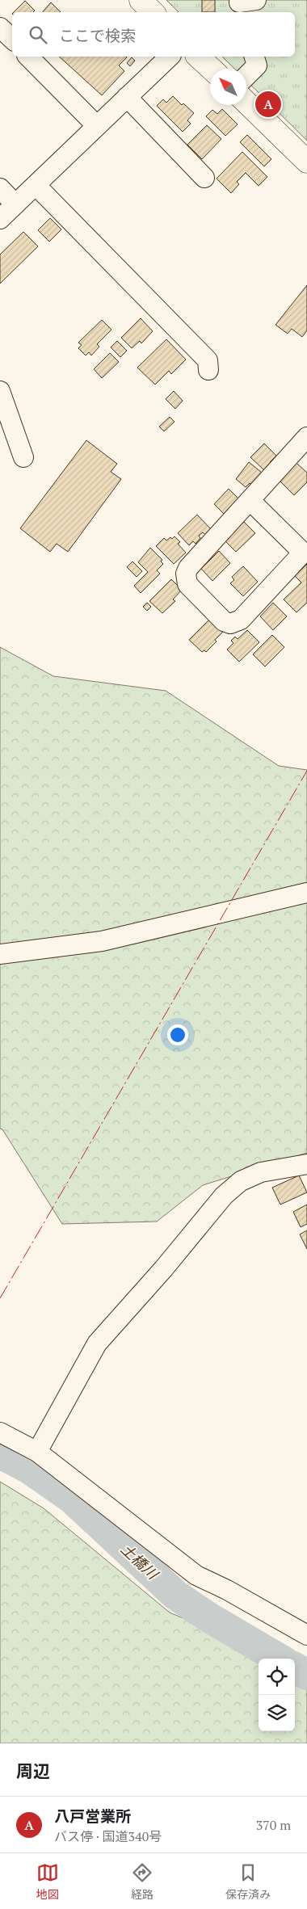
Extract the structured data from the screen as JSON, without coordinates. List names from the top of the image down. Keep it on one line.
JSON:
{"water":["土橋川"],"north":"top left","page":{"search":"ここで検索","pins":"A","heading":"周辺","list":[{"mark":"A","name":"八戸営業所","note":"バス停 · 国道340号","value":"370 m"}],"nav":["地図","経路","保存済み"]}}
